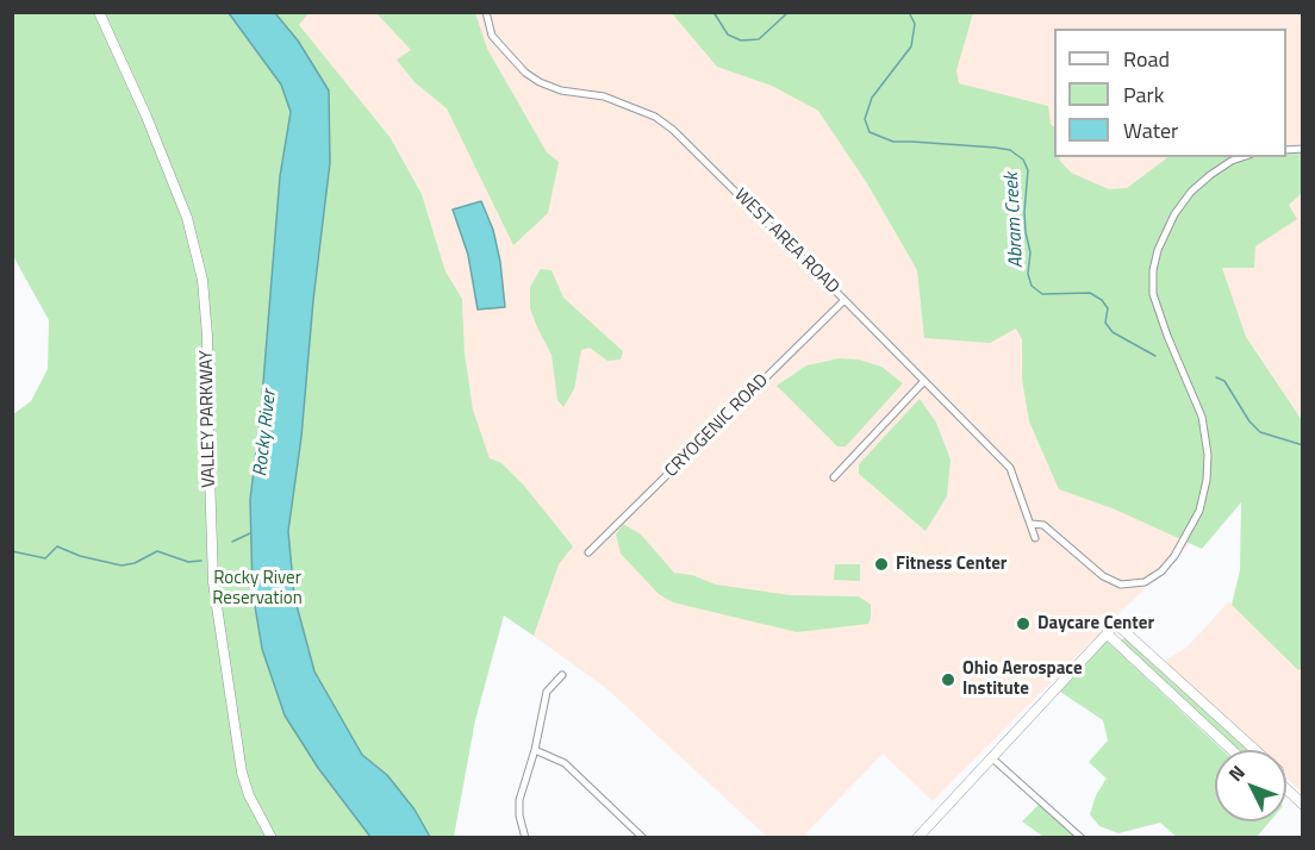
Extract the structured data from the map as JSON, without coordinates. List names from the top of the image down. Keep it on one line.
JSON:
{"streets":{"street":["WEST AREA ROAD","VALLEY PARKWAY","CRYOGENIC ROAD"]},"crossings":[["WEST AREA ROAD","CRYOGENIC ROAD"]],"water":["Abram Creek","Rocky River"],"parks":["Rocky River Reservation"],"places":["Fitness Center","Daycare Center","Ohio Aerospace Institute"],"legend":["Road","Park","Water"],"north":"top left"}
